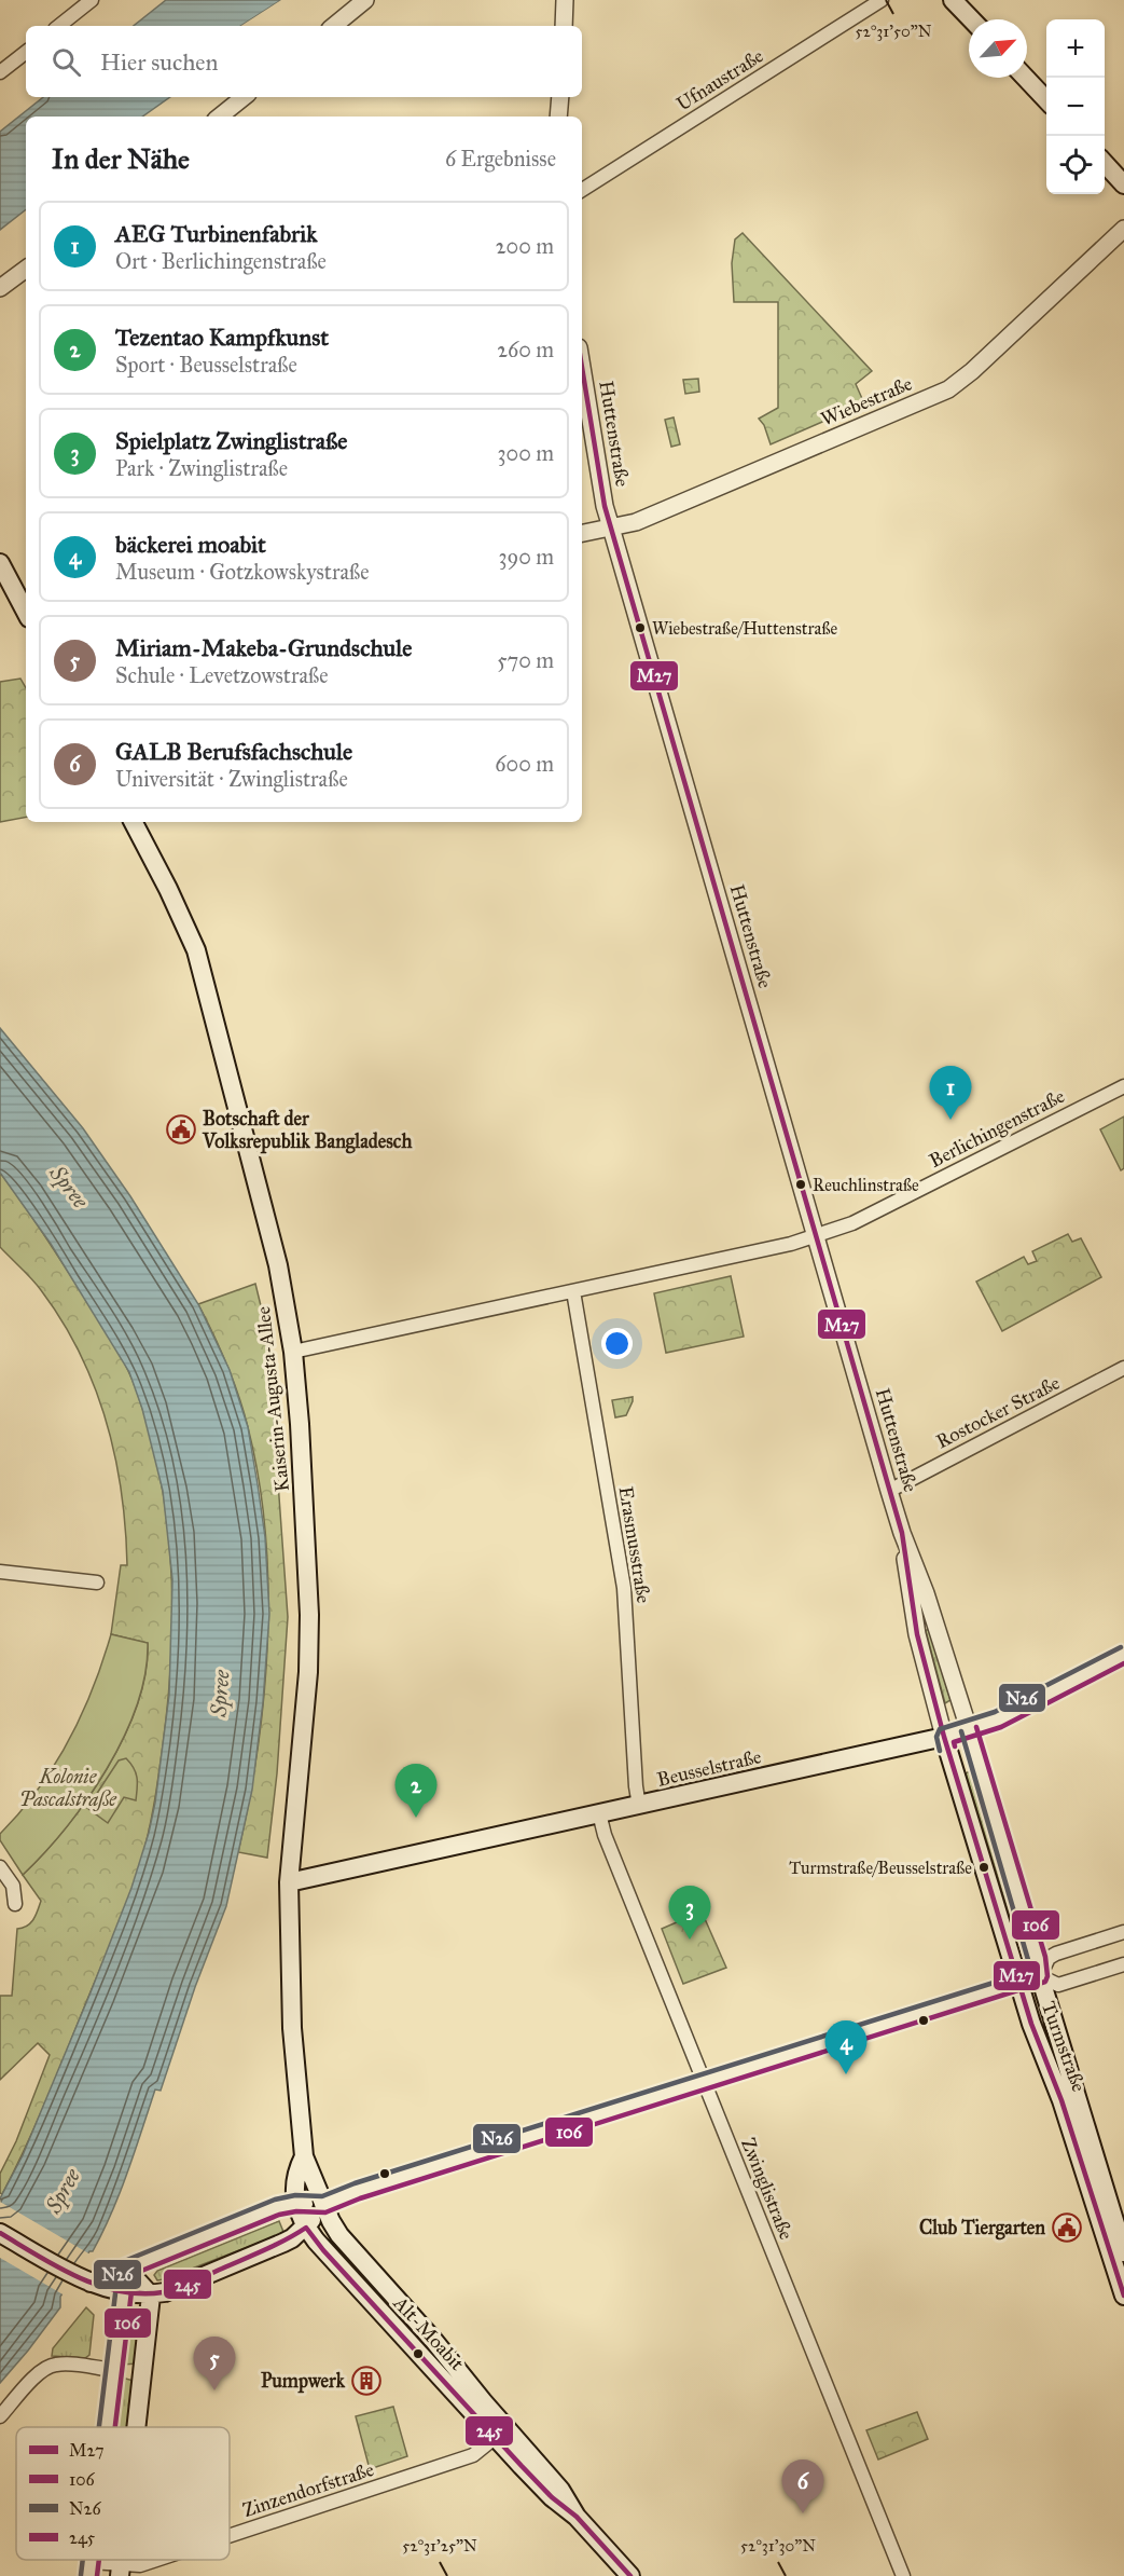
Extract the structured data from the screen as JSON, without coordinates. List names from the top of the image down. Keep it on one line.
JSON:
{"streets":{"main road":["Kaiserin-Augusta-Allee","Beusselstraße","Turmstraße","Alt-Moabit"],"street":["Ufnaustraße","Wiebestraße","Huttenstraße","Berlichingenstraße","Rostocker Straße","Erasmusstraße","Zwinglistraße","Zinzendorfstraße"]},"crossings":[["Wiebestraße","Huttenstraße"],["Huttenstraße","Berlichingenstraße"],["Huttenstraße","Rostocker Straße"],["Huttenstraße","Beusselstraße"],["Huttenstraße","Turmstraße"],["Kaiserin-Augusta-Allee","Beusselstraße"],["Kaiserin-Augusta-Allee","Alt-Moabit"],["Erasmusstraße","Beusselstraße"],["Beusselstraße","Turmstraße"],["Beusselstraße","Zwinglistraße"],["Beusselstraße","Alt-Moabit"],["Alt-Moabit","Zinzendorfstraße"]],"water":["Spree"],"parks":["Kolonie Pascalstraße"],"places":{"other":["Wiebestraße/Huttenstraße","Reuchlinstraße","Turmstraße/Beusselstraße"],"public building":["Botschaft der Volksrepublik Bangladesch","Club Tiergarten"],"building":["Pumpwerk"]},"lines":["transit line M27","transit line N26","transit line 106","transit line 245"],"legend":["M27","106","N26","245"],"north":"top right","page":{"map_buttons":["+","−"],"search":"Hier suchen","heading":["In der Nähe","6 Ergebnisse"],"list":[{"mark":"1","name":"AEG Turbinenfabrik","note":"Ort · Berlichingenstraße","value":"200 m"},{"mark":"2","name":"Tezentao Kampfkunst","note":"Sport · Beusselstraße","value":"260 m"},{"mark":"3","name":"Spielplatz Zwinglistraße","note":"Park · Zwinglistraße","value":"300 m"},{"mark":"4","name":"bäckerei moabit","note":"Museum · Gotzkowskystraße","value":"390 m"},{"mark":"5","name":"Miriam-Makeba-Grundschule","note":"Schule · Levetzowstraße","value":"570 m"},{"mark":"6","name":"GALB Berufsfachschule","note":"Universität · Zwinglistraße","value":"600 m"}],"pins":["1","2","3","4","5","6"]},"coordinates":["52°31'50\"N","52°31'25\"N","52°31'30\"N"]}
